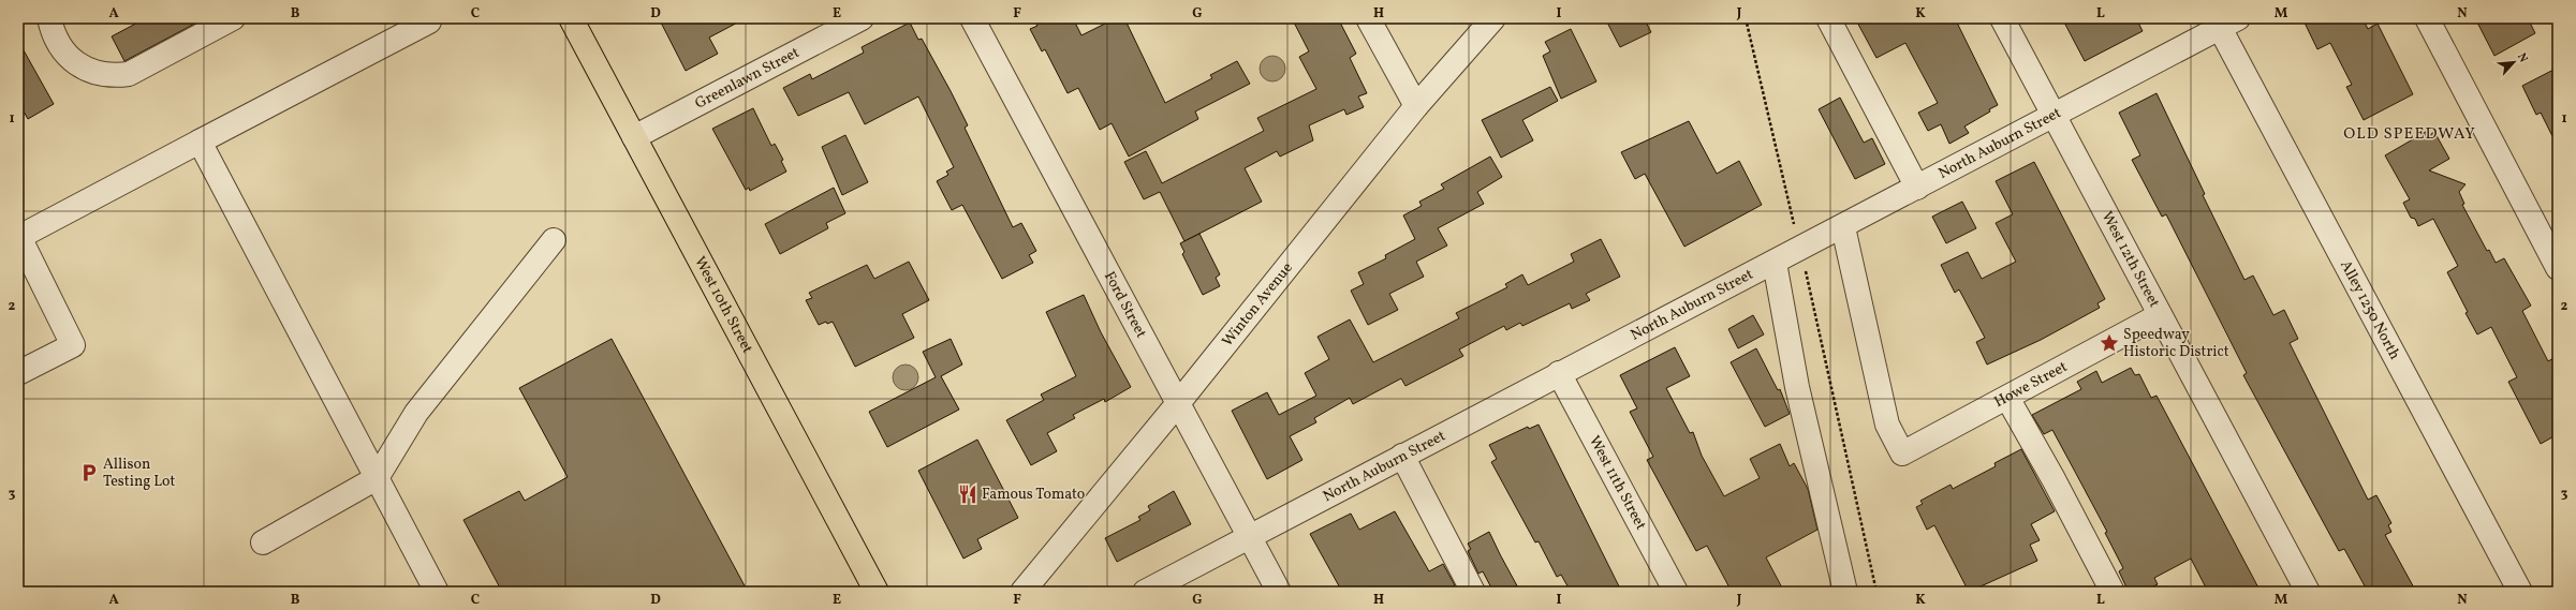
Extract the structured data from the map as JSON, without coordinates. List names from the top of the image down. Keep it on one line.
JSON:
{"streets":{"main road":["West 10th Street"],"street":["Greenlawn Street","North Auburn Street","West 12th Street","Ford Street","Winton Avenue","Alley 1250 North","Howe Street","West 11th Street"]},"crossings":[["Greenlawn Street","West 10th Street"],["North Auburn Street","West 12th Street"],["North Auburn Street","Ford Street"],["North Auburn Street","Alley 1250 North"],["North Auburn Street","Howe Street"],["North Auburn Street","West 11th Street"],["West 12th Street","Howe Street"],["Ford Street","Winton Avenue"]],"districts":["OLD SPEEDWAY"],"places":{"place":["Speedway Historic District"],"parking":["Allison Testing Lot"],"restaurant":["Famous Tomato"]},"north":"top right","grid":{"columns":["A","B","C","D","E","F","G","H","I","J","K","L","M","N"],"rows":["1","2","3"]}}
